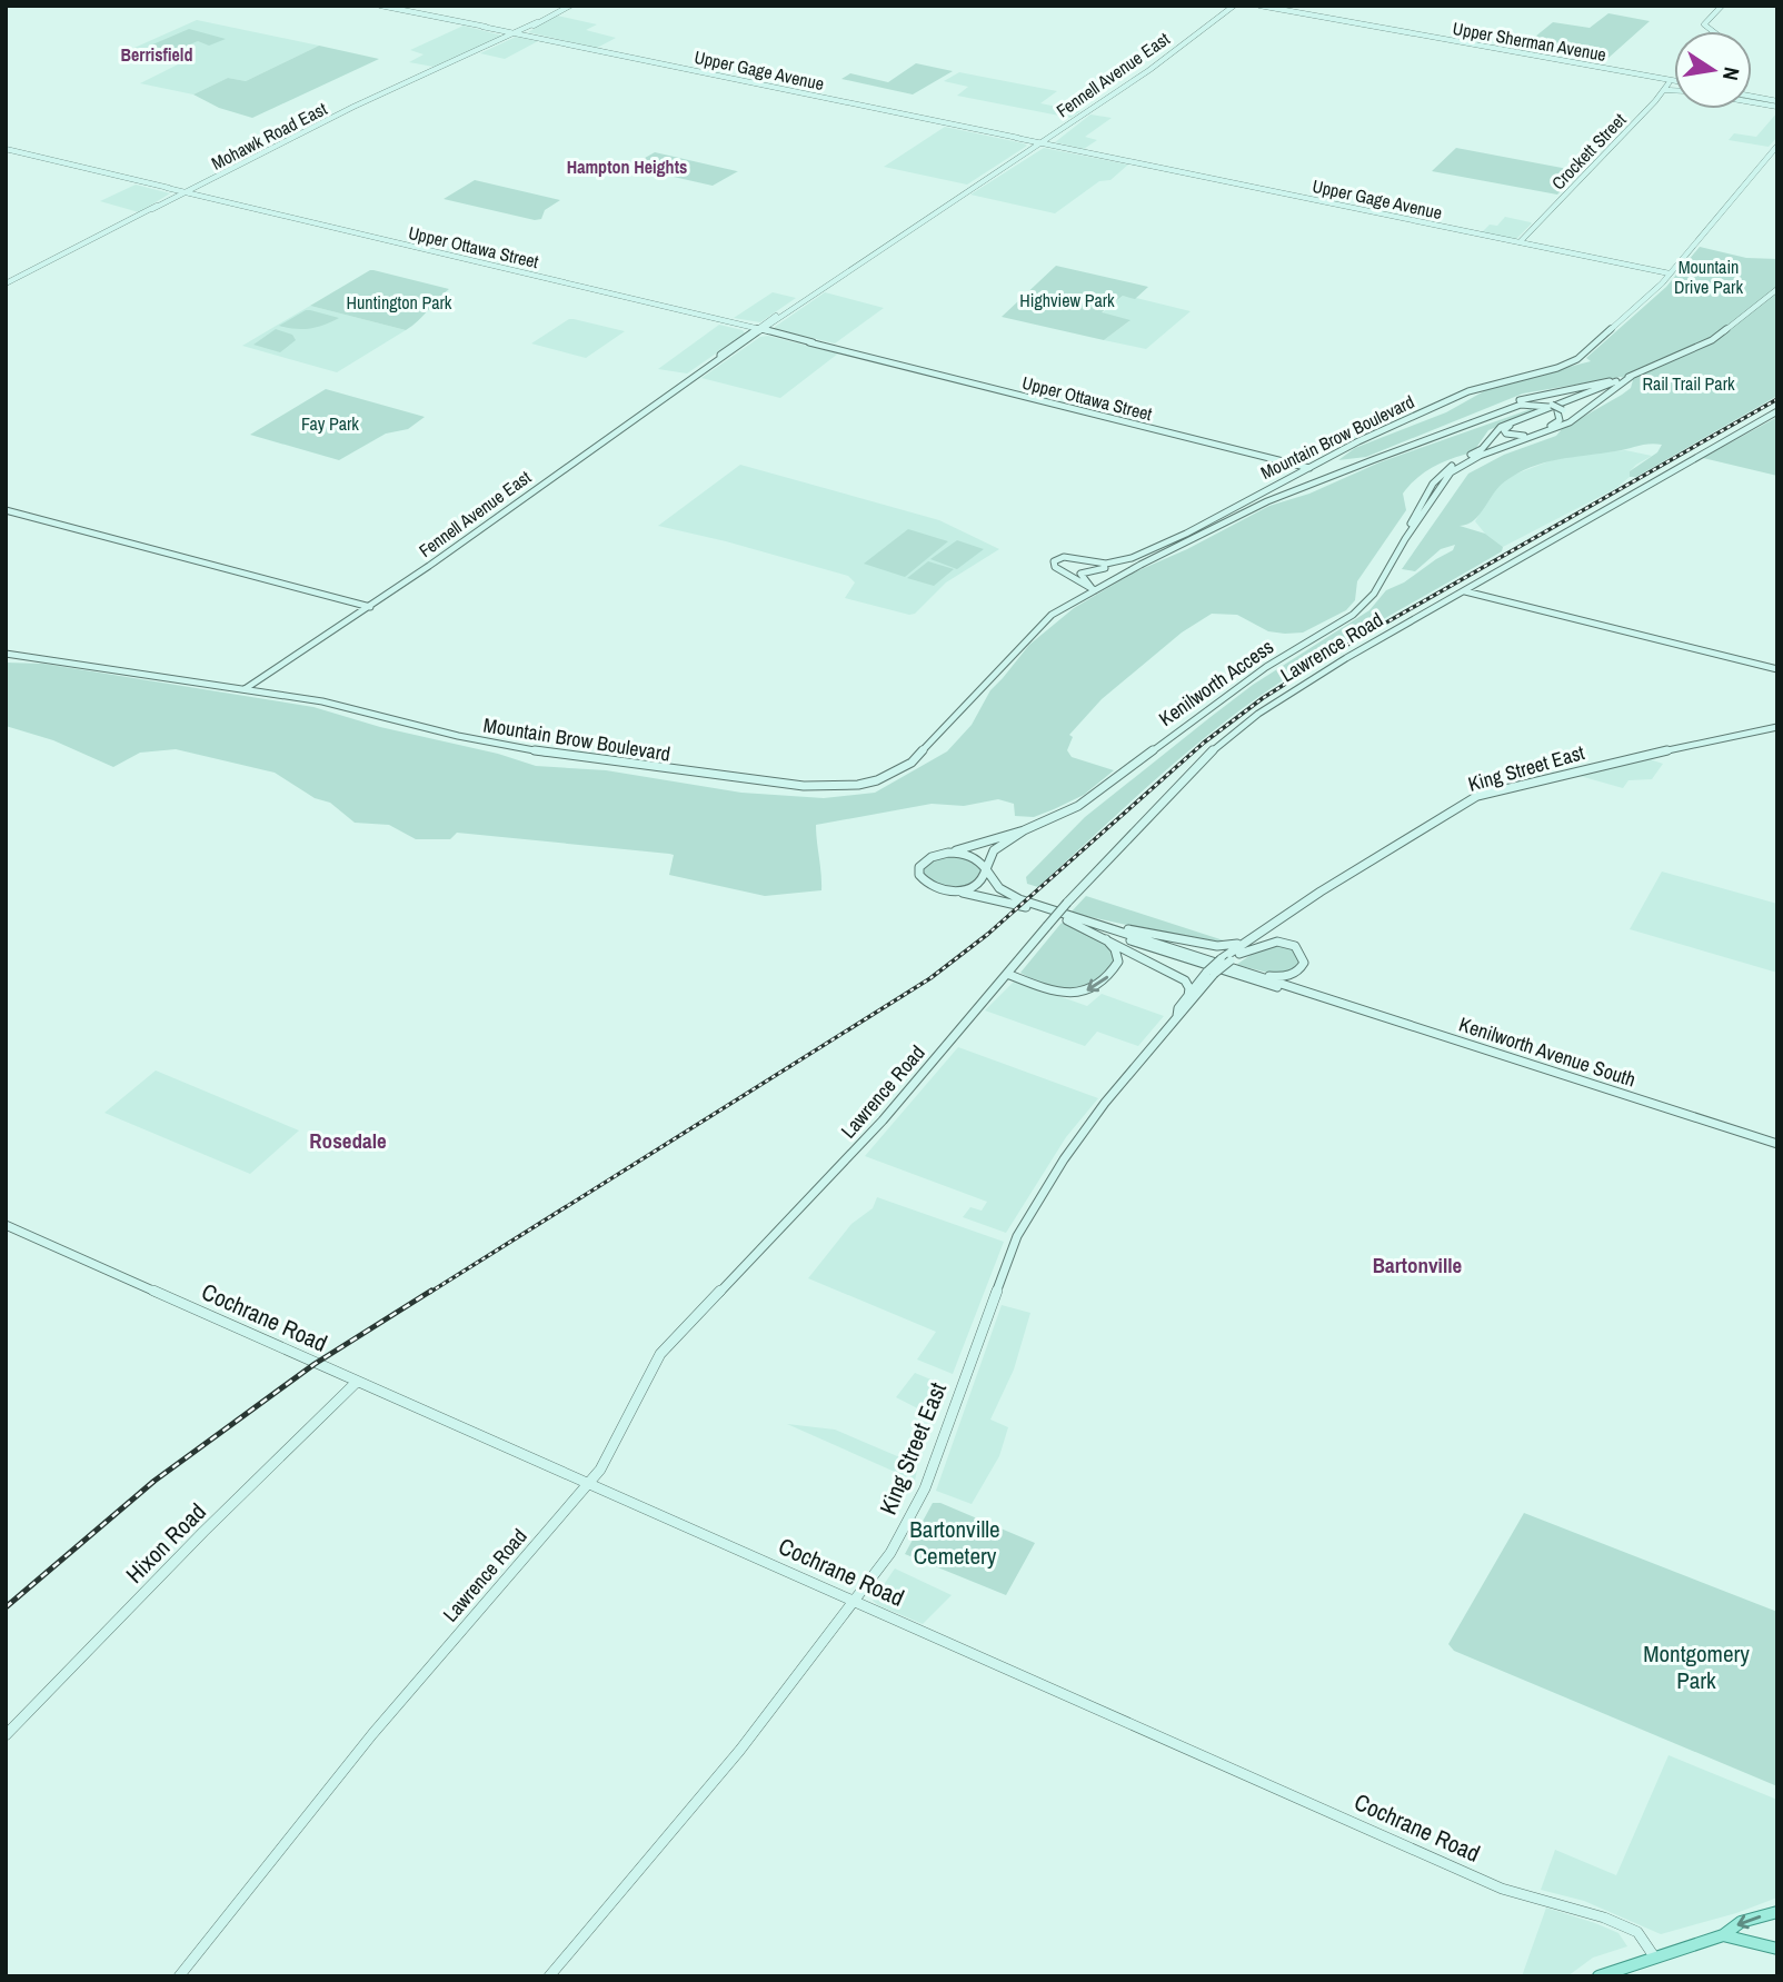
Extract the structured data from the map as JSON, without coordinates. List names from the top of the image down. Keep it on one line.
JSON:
{"streets":{"main road":["Upper Sherman Avenue","Upper Gage Avenue","Fennell Avenue East","Mohawk Road East","Crockett Street","Upper Ottawa Street","Mountain Brow Boulevard","Lawrence Road","Kenilworth Access","King Street East","Kenilworth Avenue South","Cochrane Road","Hixon Road"]},"crossings":[["Upper Gage Avenue","Fennell Avenue East"],["Upper Gage Avenue","Mohawk Road East"],["Upper Gage Avenue","Crockett Street"],["Upper Gage Avenue","Mountain Brow Boulevard"],["Fennell Avenue East","Upper Ottawa Street"],["Fennell Avenue East","Mountain Brow Boulevard"],["Mohawk Road East","Upper Ottawa Street"],["Upper Ottawa Street","Mountain Brow Boulevard"],["Lawrence Road","Cochrane Road"],["Kenilworth Access","Kenilworth Avenue South"],["King Street East","Cochrane Road"],["Cochrane Road","Hixon Road"]],"districts":["Berrisfield","Hampton Heights","Rosedale","Bartonville"],"parks":["Mountain Drive Park","Highview Park","Huntington Park","Rail Trail Park","Fay Park","Bartonville Cemetery","Montgomery Park"],"north":"right"}
